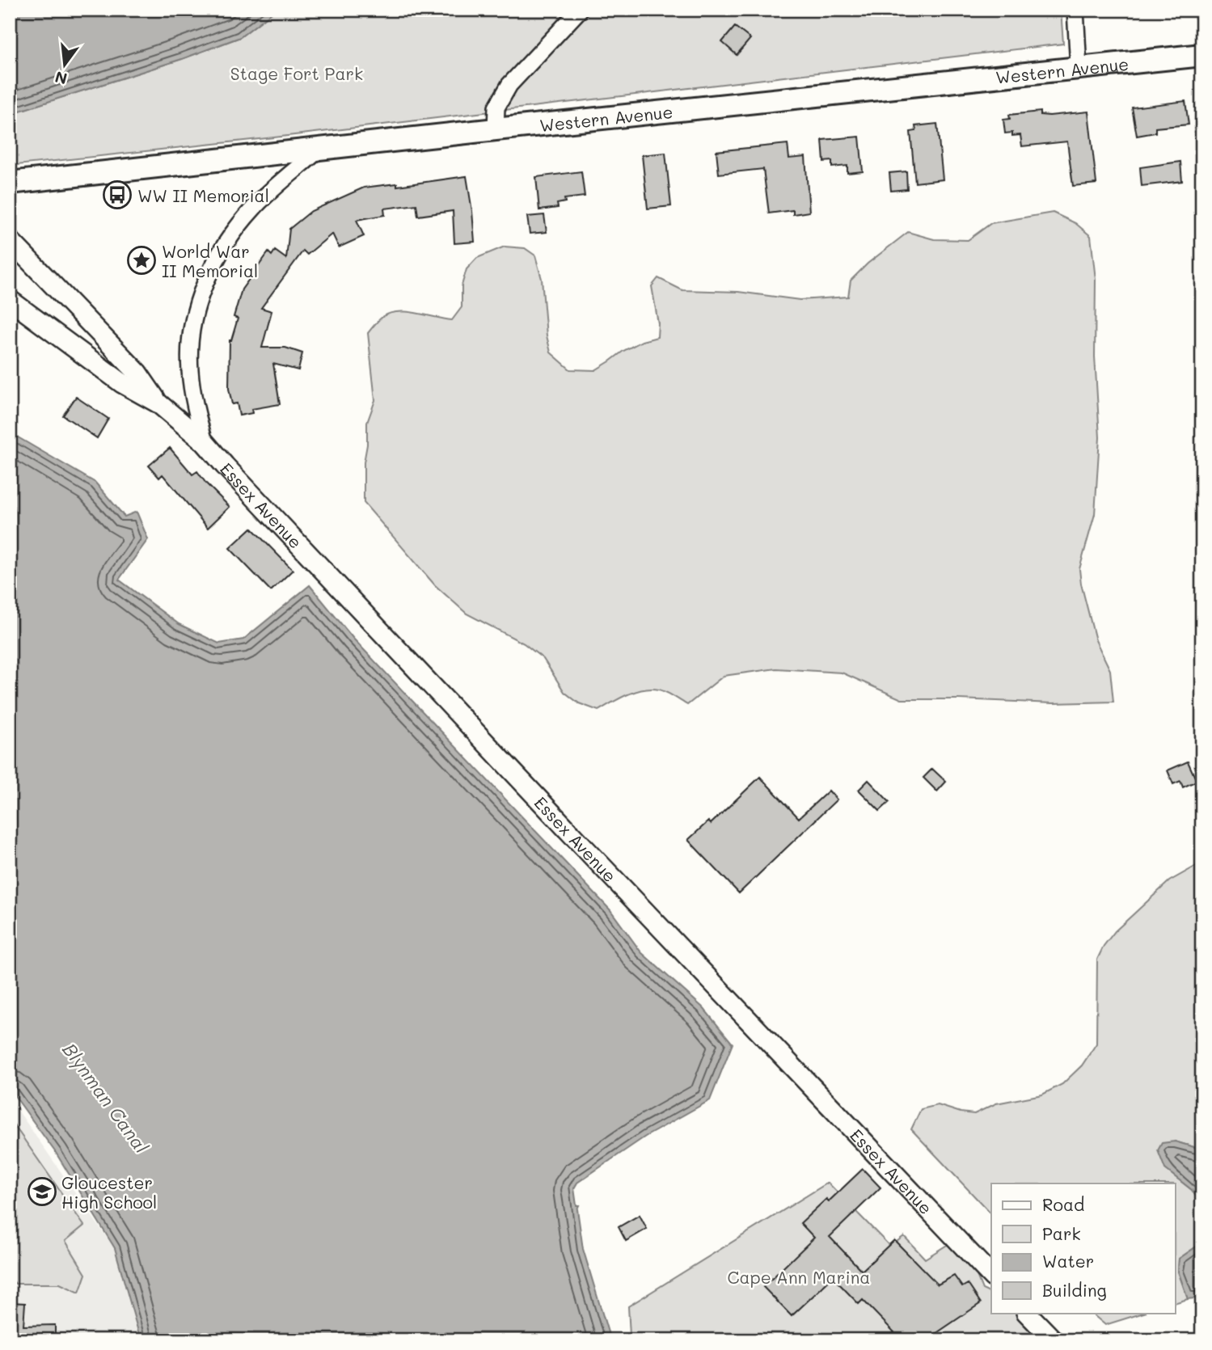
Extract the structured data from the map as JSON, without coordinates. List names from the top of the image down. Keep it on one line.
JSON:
{"streets":{"main road":["Western Avenue"],"street":["Essex Avenue"]},"water":["Blynman Canal"],"parks":["Stage Fort Park","Cape Ann Marina"],"places":{"bus stop":["WW II Memorial"],"place":["World War II Memorial"],"school or university":["Gloucester High School"]},"legend":["Road","Park","Water","Building"],"north":"bottom"}
